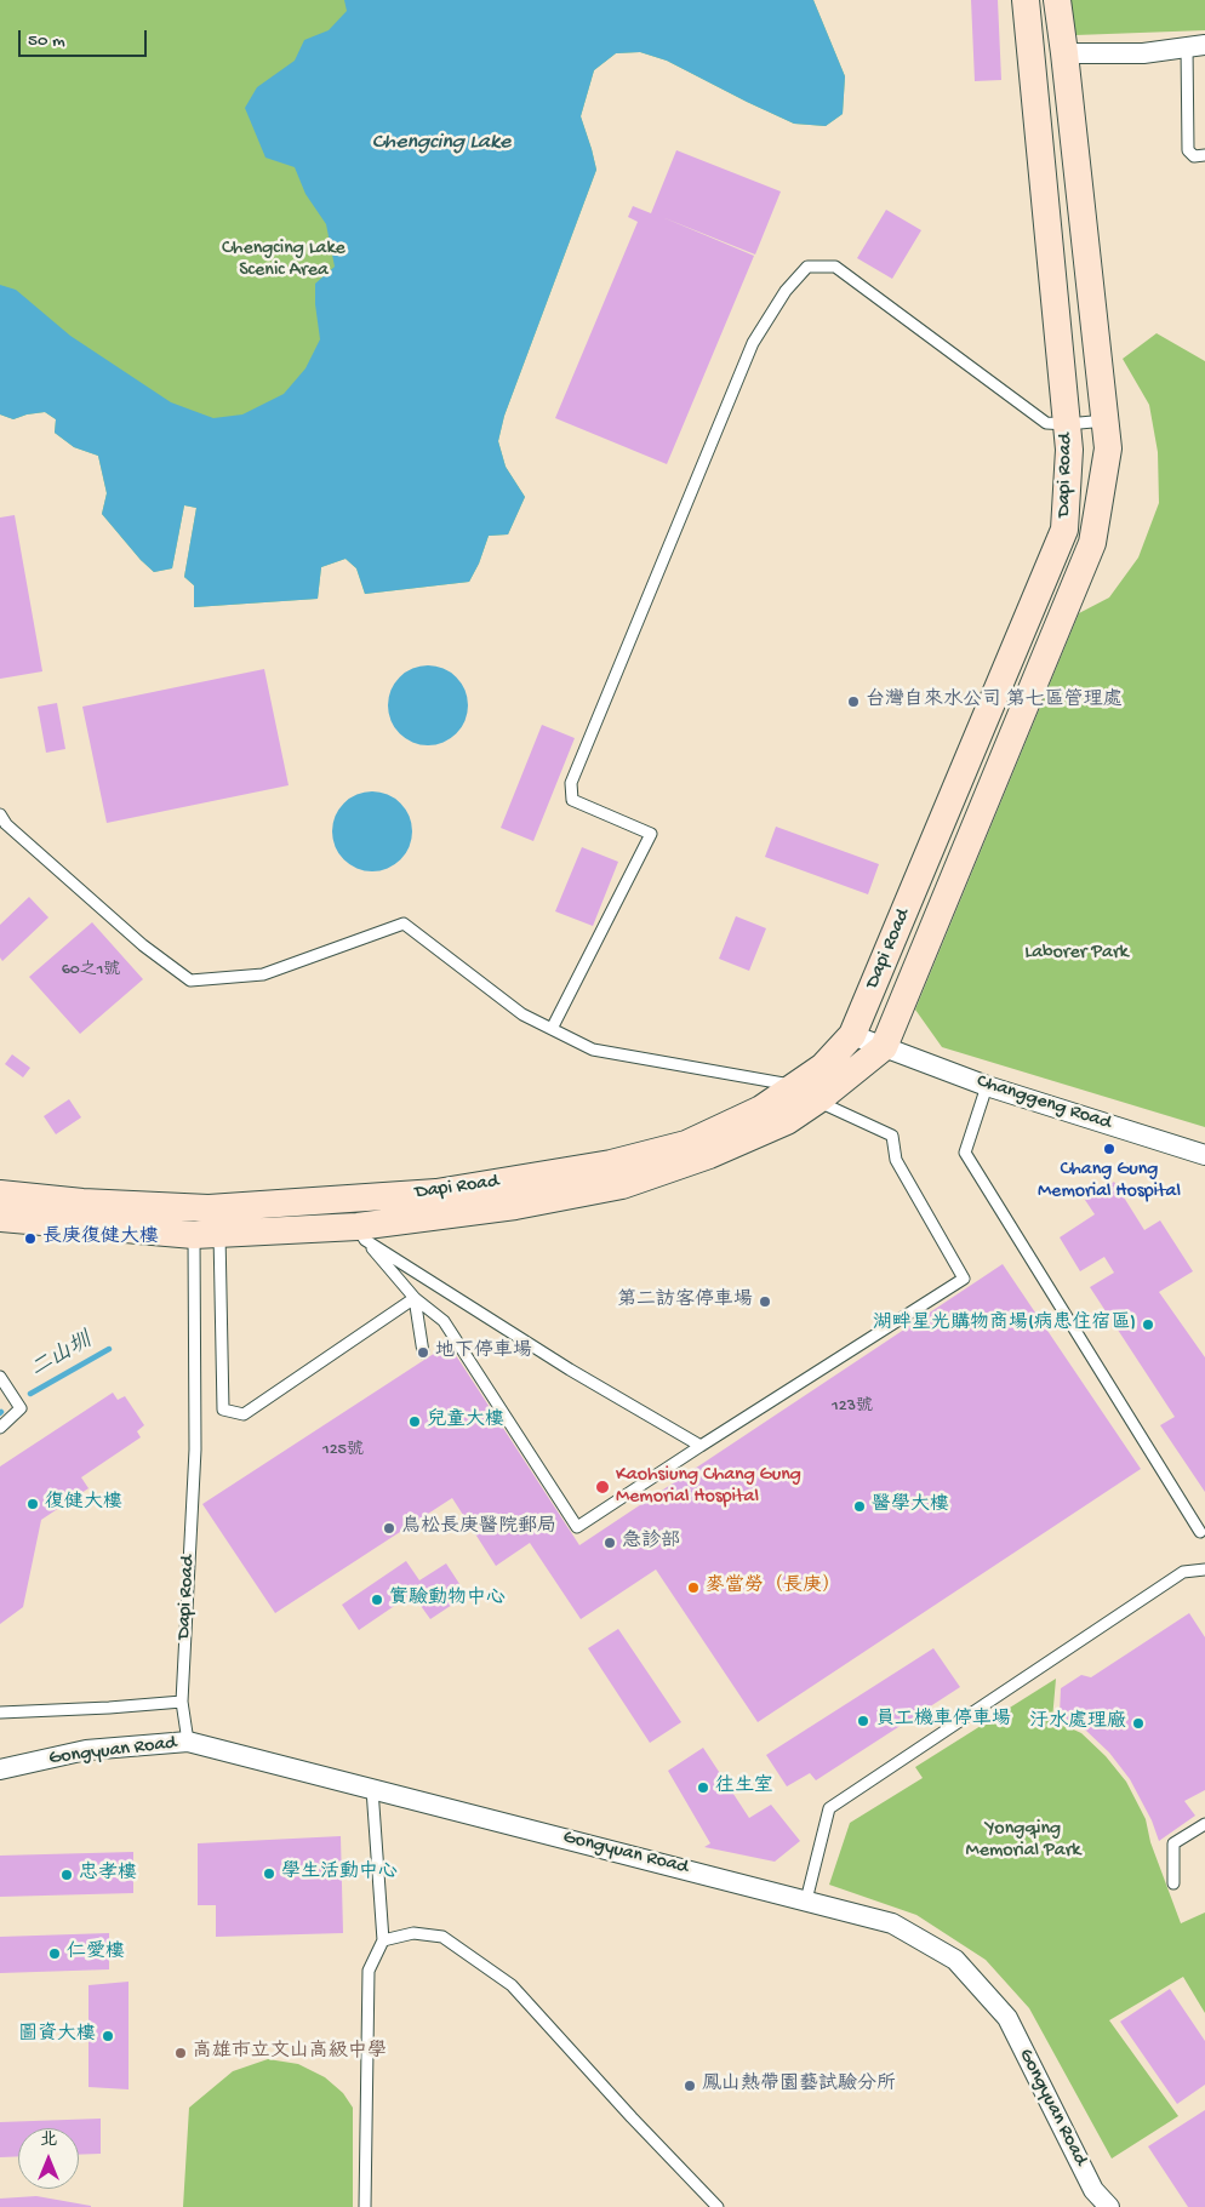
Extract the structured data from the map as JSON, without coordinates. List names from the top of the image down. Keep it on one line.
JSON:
{"streets":{"main road":["Dapi Road"],"street":["Changgeng Road","Gongyuan Road"]},"crossings":[["Dapi Road","Changgeng Road"],["Dapi Road","Gongyuan Road"]],"water":["Chengcing Lake","二山圳"],"parks":["Chengcing Lake Scenic Area","Laborer Park","Yongqing Memorial Park"],"places":["台灣自來水公司 第七區管理處","Chang Gung Memorial Hospital","長庚復健大樓","第二訪客停車場","湖畔星光購物商場(病患住宿區)","地下停車場","兒童大樓","Kaohsiung Chang Gung Memorial Hospital","復健大樓","醫學大樓","鳥松長庚醫院郵局","急診部","麥當勞（長庚）","實驗動物中心","員工機車停車場","汙水處理廠","往生室","學生活動中心","忠孝樓","仁愛樓","圖資大樓","高雄市立文山高級中學","鳳山熱帶園藝試驗分所"],"house_numbers":["60之1號","123號","125號"],"scale_bar":"50 m","north":"top"}
